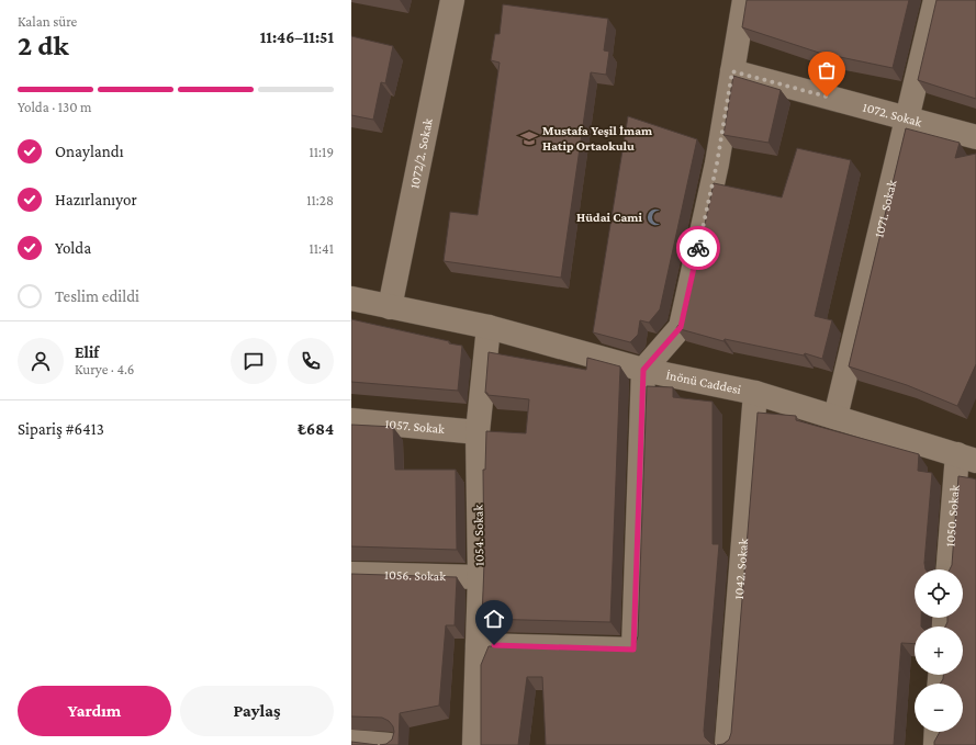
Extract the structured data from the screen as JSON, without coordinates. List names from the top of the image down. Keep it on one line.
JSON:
{"streets":{"street":["1072. Sokak","1072/2. Sokak","1071. Sokak","İnönü Caddesi","1057. Sokak","1050. Sokak","1054. Sokak","1042. Sokak","1056. Sokak"]},"crossings":[["1072. Sokak","1071. Sokak"],["1072/2. Sokak","İnönü Caddesi"],["1071. Sokak","İnönü Caddesi"],["İnönü Caddesi","1050. Sokak"],["İnönü Caddesi","1054. Sokak"],["İnönü Caddesi","1042. Sokak"],["1057. Sokak","1054. Sokak"],["1054. Sokak","1056. Sokak"]],"places":{"school or university":["Mustafa Yeşil İmam Hatip Ortaokulu"],"mosque":["Hüdai Cami"]},"page":{"heading":["2 dk","Kalan süre","11:46–11:51"],"panel":["Elif","Kurye · 4.6","Sipariş #6413","₺684"],"bar":"Yolda · 130 m","list":[["Onaylandı","11:19"],["Hazırlanıyor","11:28"],["Yolda","11:41"],"Teslim edildi"],"map_buttons":["+","−"],"buttons":["Yardım","Paylaş"]}}
